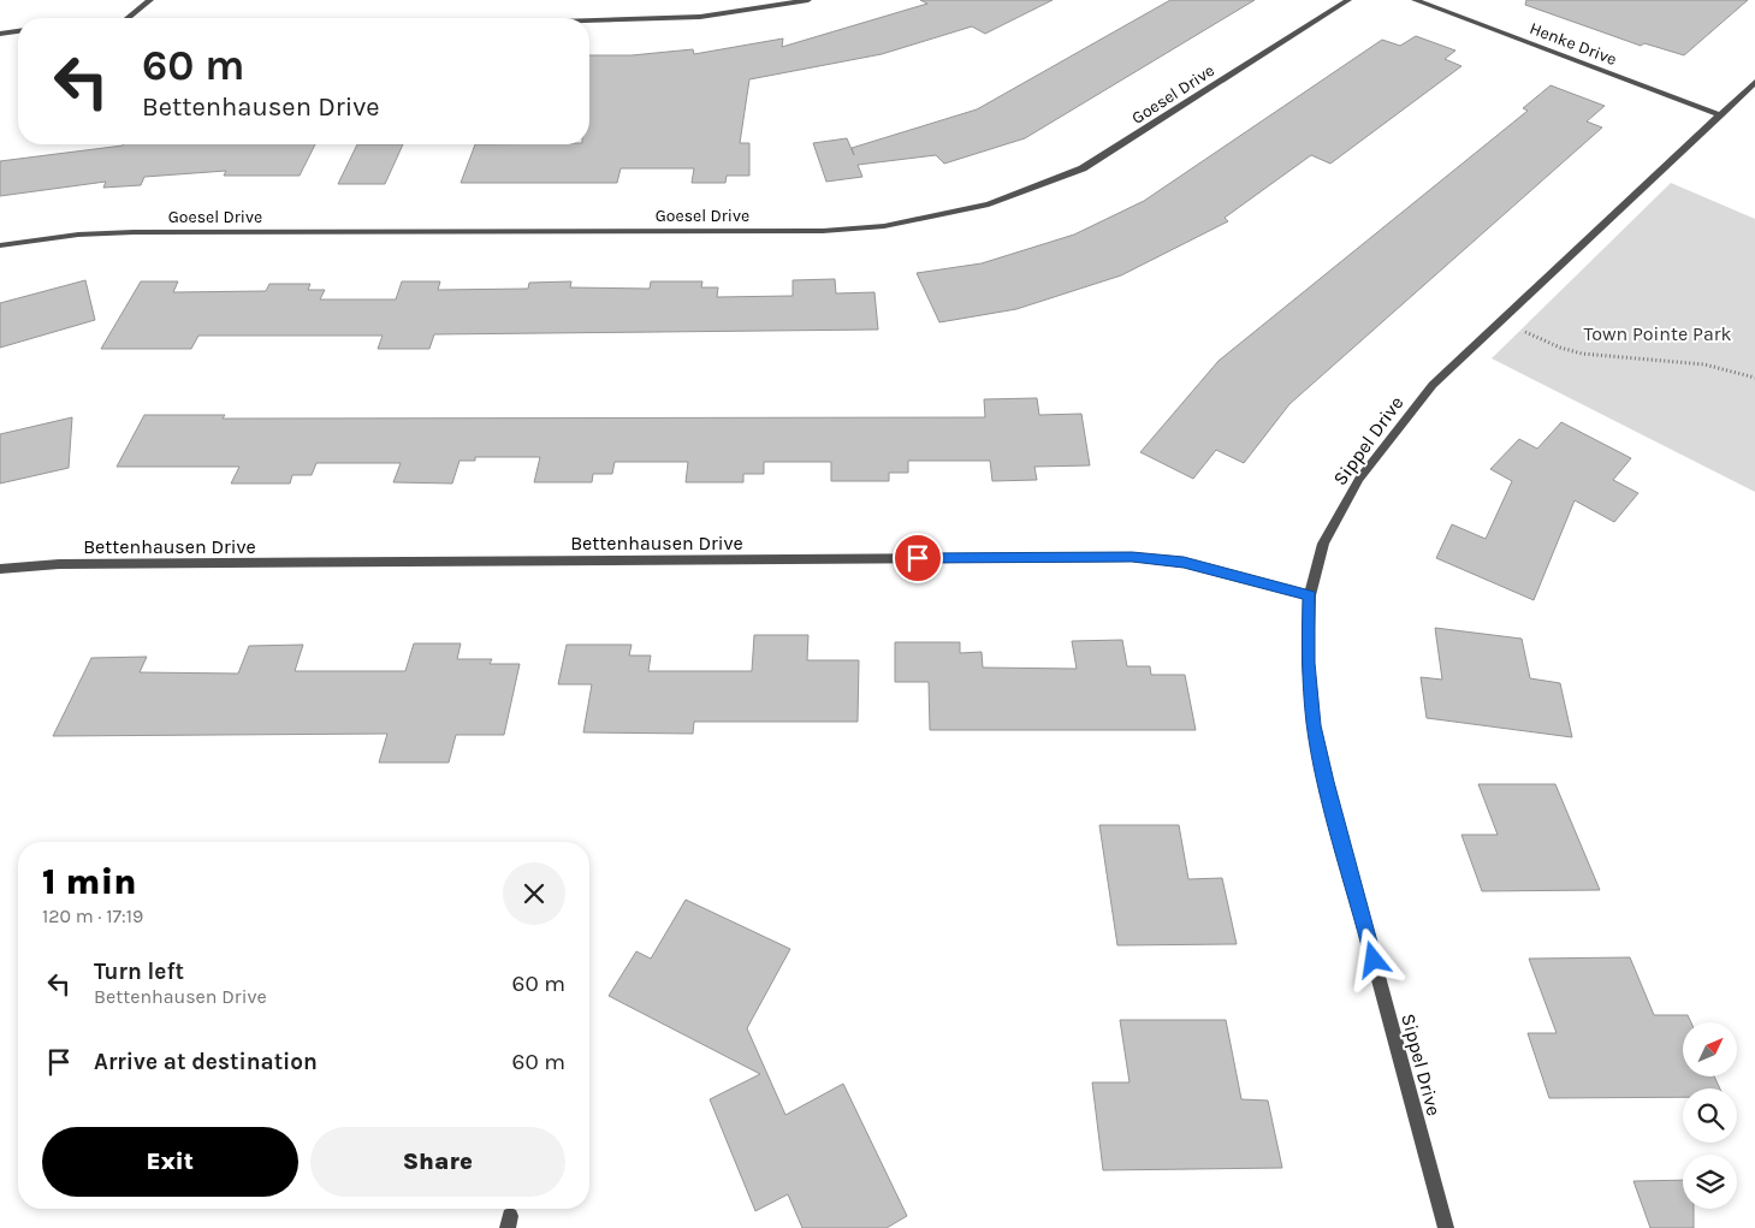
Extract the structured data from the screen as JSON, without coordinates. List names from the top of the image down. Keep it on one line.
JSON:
{"streets":{"street":["Henke Drive","Goesel Drive","Sippel Drive","Bettenhausen Drive"]},"crossings":[["Henke Drive","Sippel Drive"],["Sippel Drive","Bettenhausen Drive"]],"parks":["Town Pointe Park"],"north":"top right","page":{"turn":["60 m","Bettenhausen Drive"],"heading":["1 min","120 m · 17:19"],"list":[{"name":"Turn left","note":"Bettenhausen Drive","value":"60 m"},{"name":"Arrive at destination","value":"60 m"}],"buttons":["Exit","Share"]}}
